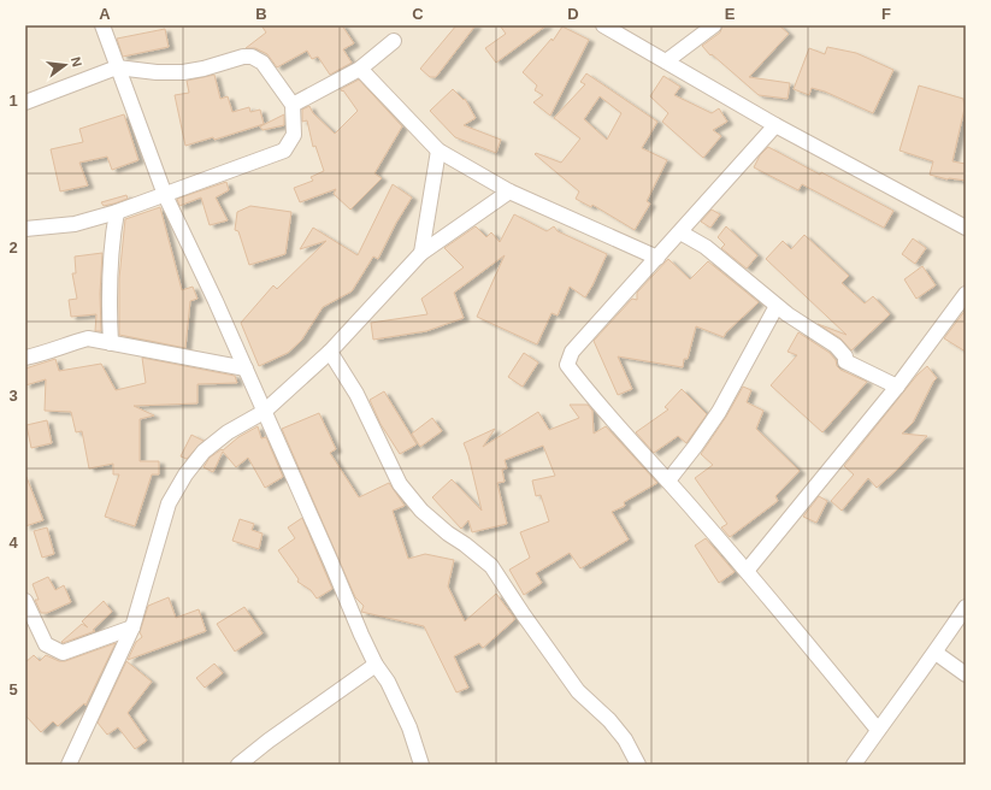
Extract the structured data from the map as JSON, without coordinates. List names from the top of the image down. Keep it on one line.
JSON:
{"north":"right","grid":{"columns":["A","B","C","D","E","F"],"rows":["1","2","3","4","5"]}}
